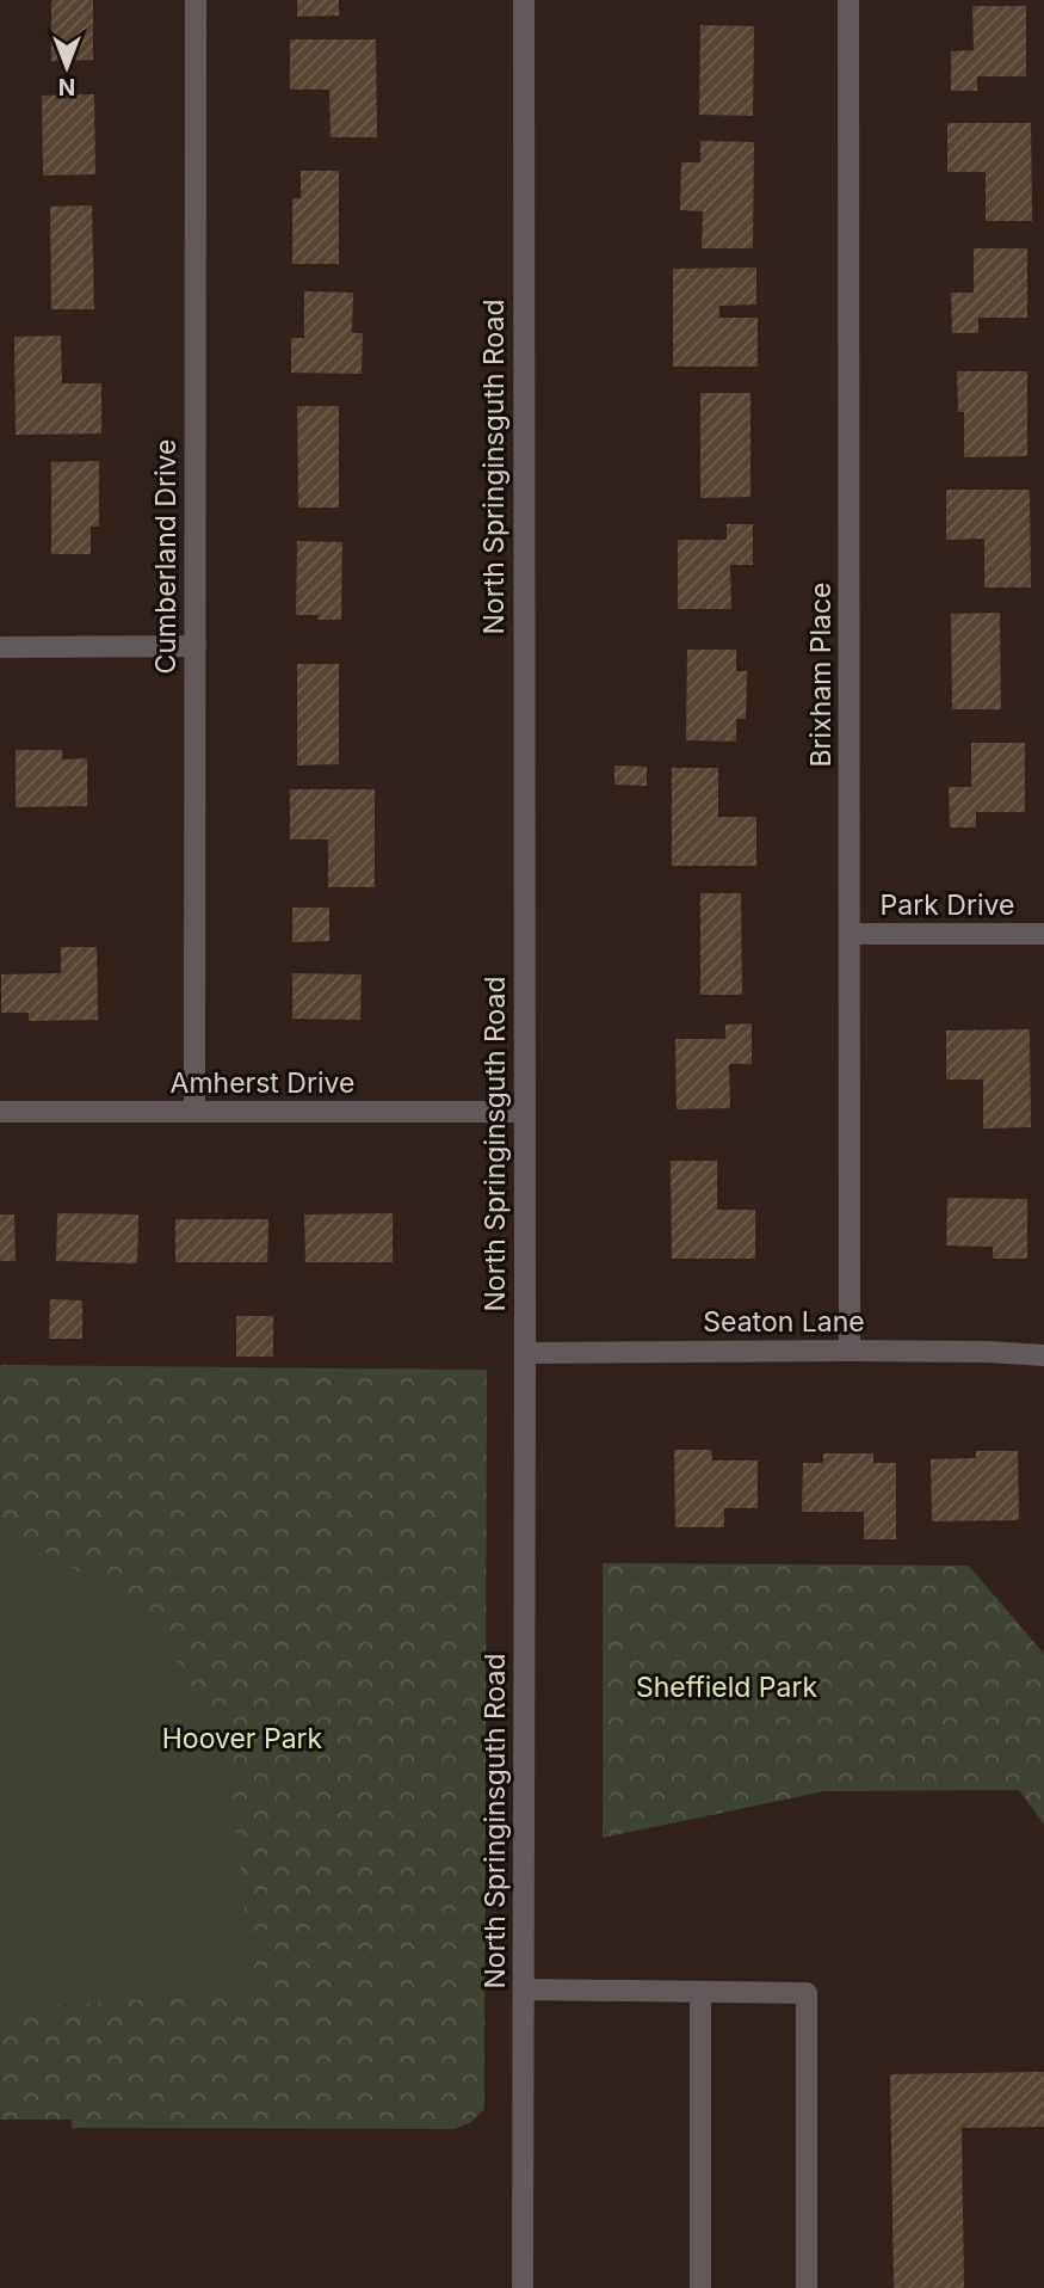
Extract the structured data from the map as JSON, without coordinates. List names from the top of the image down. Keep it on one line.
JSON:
{"streets":{"street":["North Springinsguth Road","Cumberland Drive","Brixham Place","Park Drive","Amherst Drive","Seaton Lane"]},"crossings":[["North Springinsguth Road","Amherst Drive"],["North Springinsguth Road","Seaton Lane"],["Cumberland Drive","Amherst Drive"],["Brixham Place","Park Drive"],["Brixham Place","Seaton Lane"]],"parks":["Sheffield Park","Hoover Park"],"north":"bottom"}
